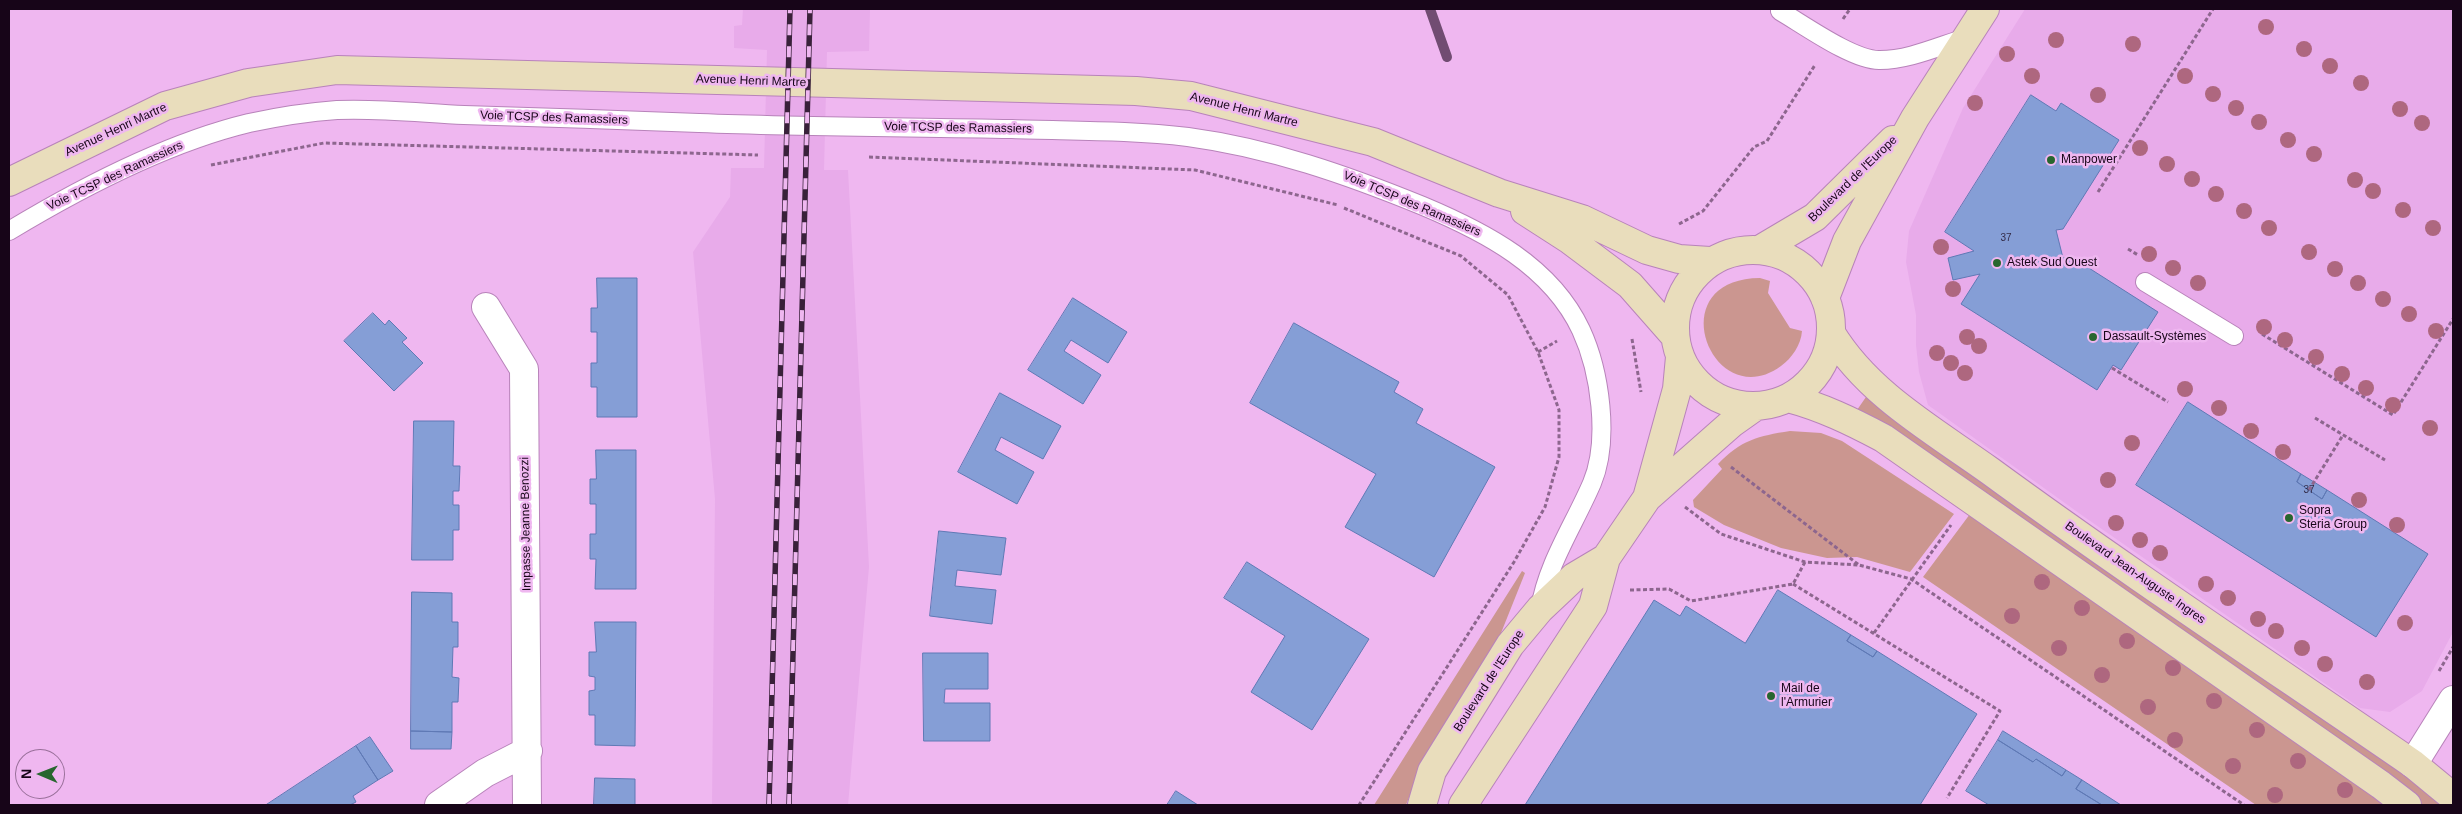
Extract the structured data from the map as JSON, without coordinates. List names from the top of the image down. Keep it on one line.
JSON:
{"streets":{"main road":["Avenue Henri Martre","Boulevard de l'Europe","Boulevard Jean-Auguste Ingres"],"street":["Impasse Jeanne Benozzi"],"lane":["Voie TCSP des Ramassiers"]},"crossings":[["Avenue Henri Martre","Boulevard de l'Europe"],["Avenue Henri Martre","Boulevard Jean-Auguste Ingres"],["Voie TCSP des Ramassiers","Boulevard de l'Europe"],["Boulevard de l'Europe","Boulevard Jean-Auguste Ingres"]],"places":["Manpower","Astek Sud Ouest","Dassault-Systèmes","Sopra Steria Group","Mail de l'Armurier"],"house_numbers":["37","37"],"north":"left"}
